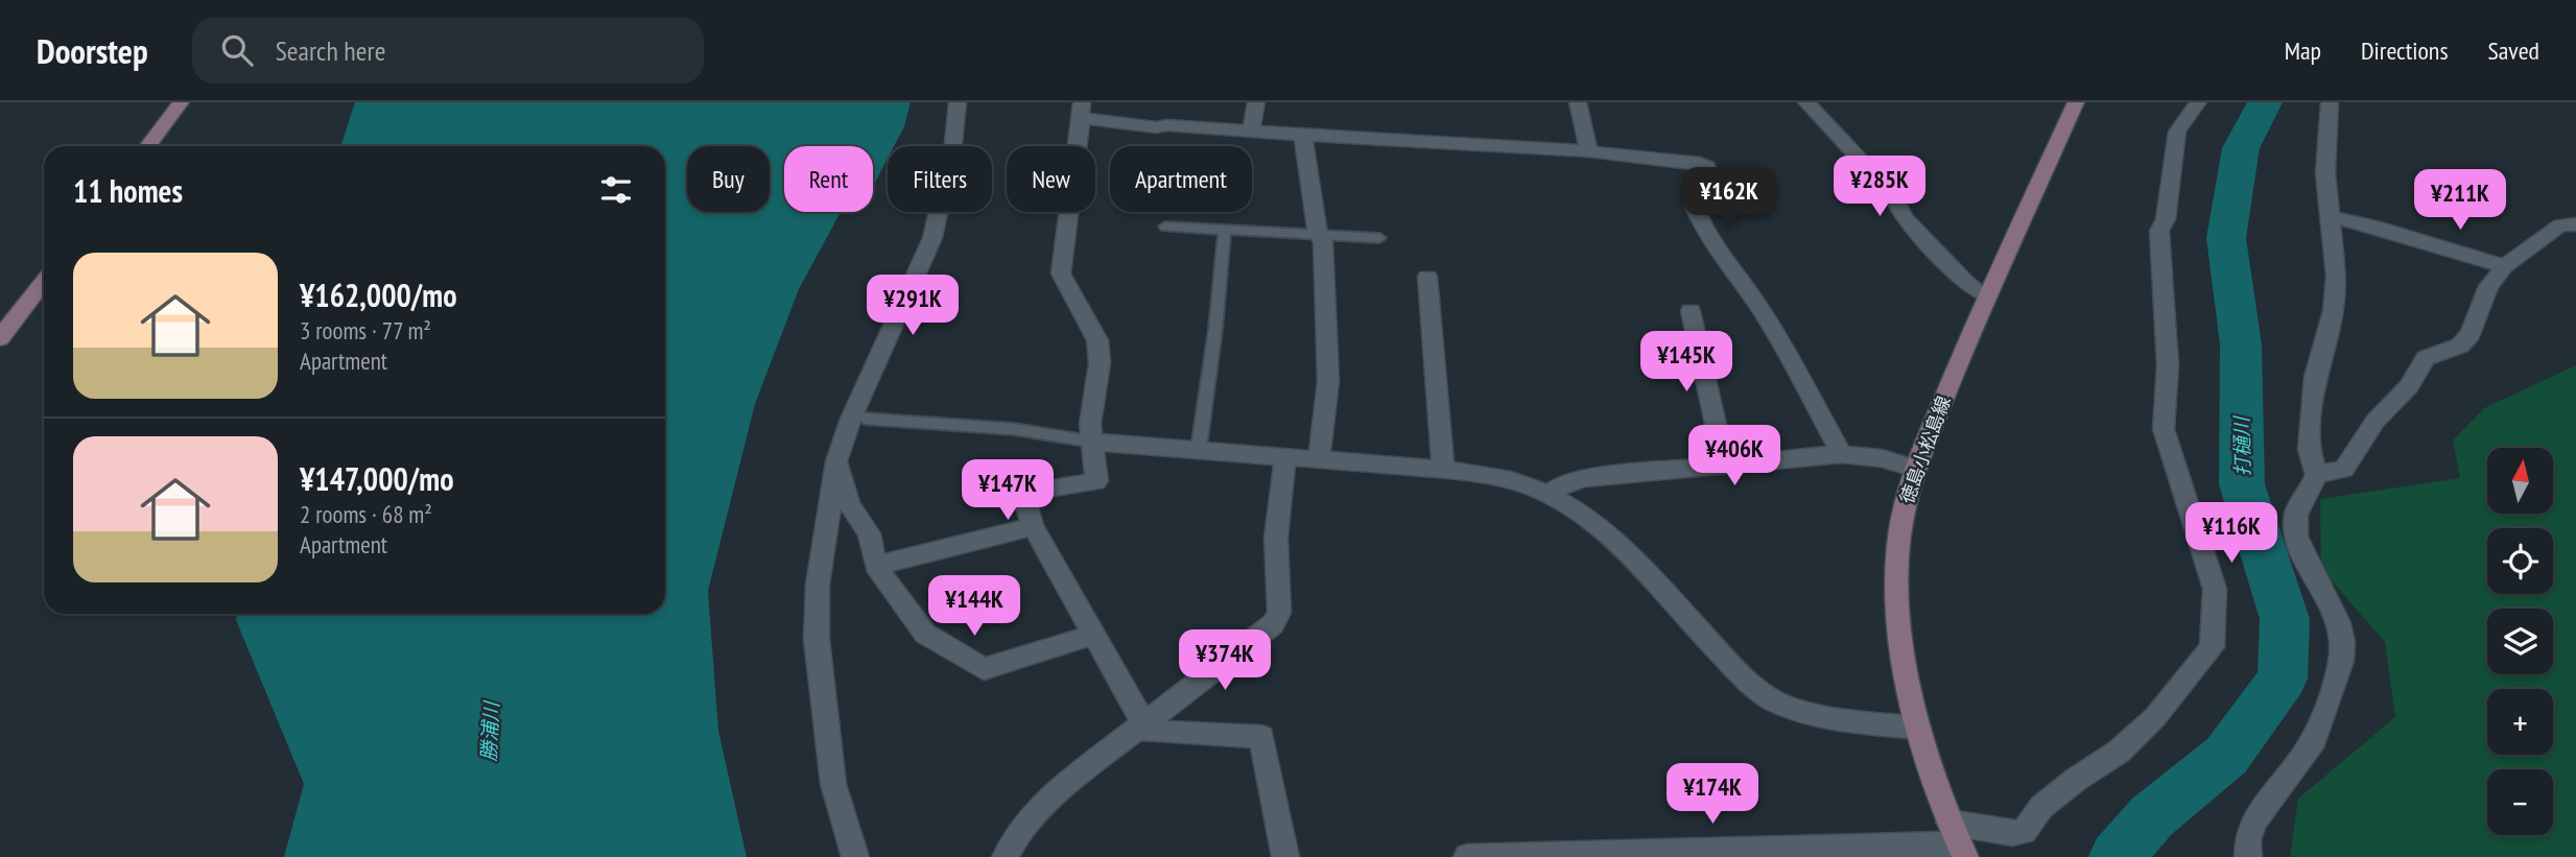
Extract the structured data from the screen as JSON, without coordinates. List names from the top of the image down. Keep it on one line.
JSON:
{"streets":{"main road":["徳島小松島線"]},"water":["打樋川","勝浦川"],"north":"top","page":{"header":"Doorstep","search":"Search here","nav":["Map","Directions","Saved"],"chip":["Buy","Rent","Filters","New","Apartment"],"heading":"11 homes","price":["¥285K","¥162K","¥211K","¥291K","¥145K","¥406K","¥147K","¥116K","¥144K","¥374K","¥174K"],"list":[{"name":"¥162,000/mo","note":"3 rooms · 77 m² · Apartment"},{"name":"¥147,000/mo","note":"2 rooms · 68 m² · Apartment"}],"map_buttons":["+","−"]}}
